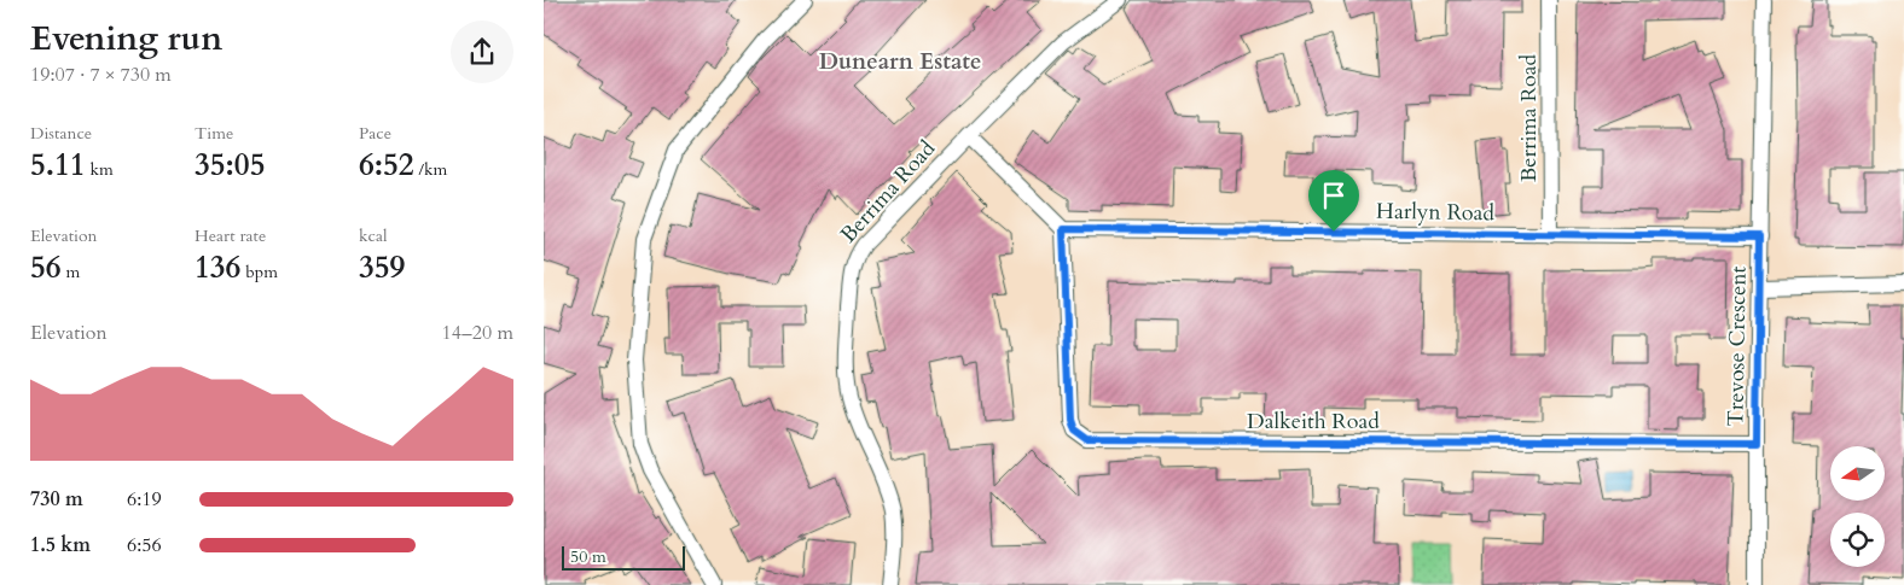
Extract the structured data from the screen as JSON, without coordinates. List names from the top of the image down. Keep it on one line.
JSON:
{"streets":{"street":["Berrima Road","Harlyn Road","Trevose Crescent","Dalkeith Road"]},"crossings":[["Berrima Road","Harlyn Road"],["Harlyn Road","Trevose Crescent"],["Harlyn Road","Dalkeith Road"],["Trevose Crescent","Dalkeith Road"]],"districts":["Dunearn Estate"],"scale_bar":"50 m","north":"left","page":{"heading":["Evening run","19:07 · 7 × 730 m"],"stats":[["Distance","5.11 km"],["Time","35:05"],["Pace","6:52 /km"],["Elevation","56 m"],["Heart rate","136 bpm"],["kcal","359"]],"chart":["Elevation","14–20 m"],"list":[{"name":"730 m","note":"6:19"},{"name":"1.5 km","note":"6:56"}],"scale":"50 m"}}
